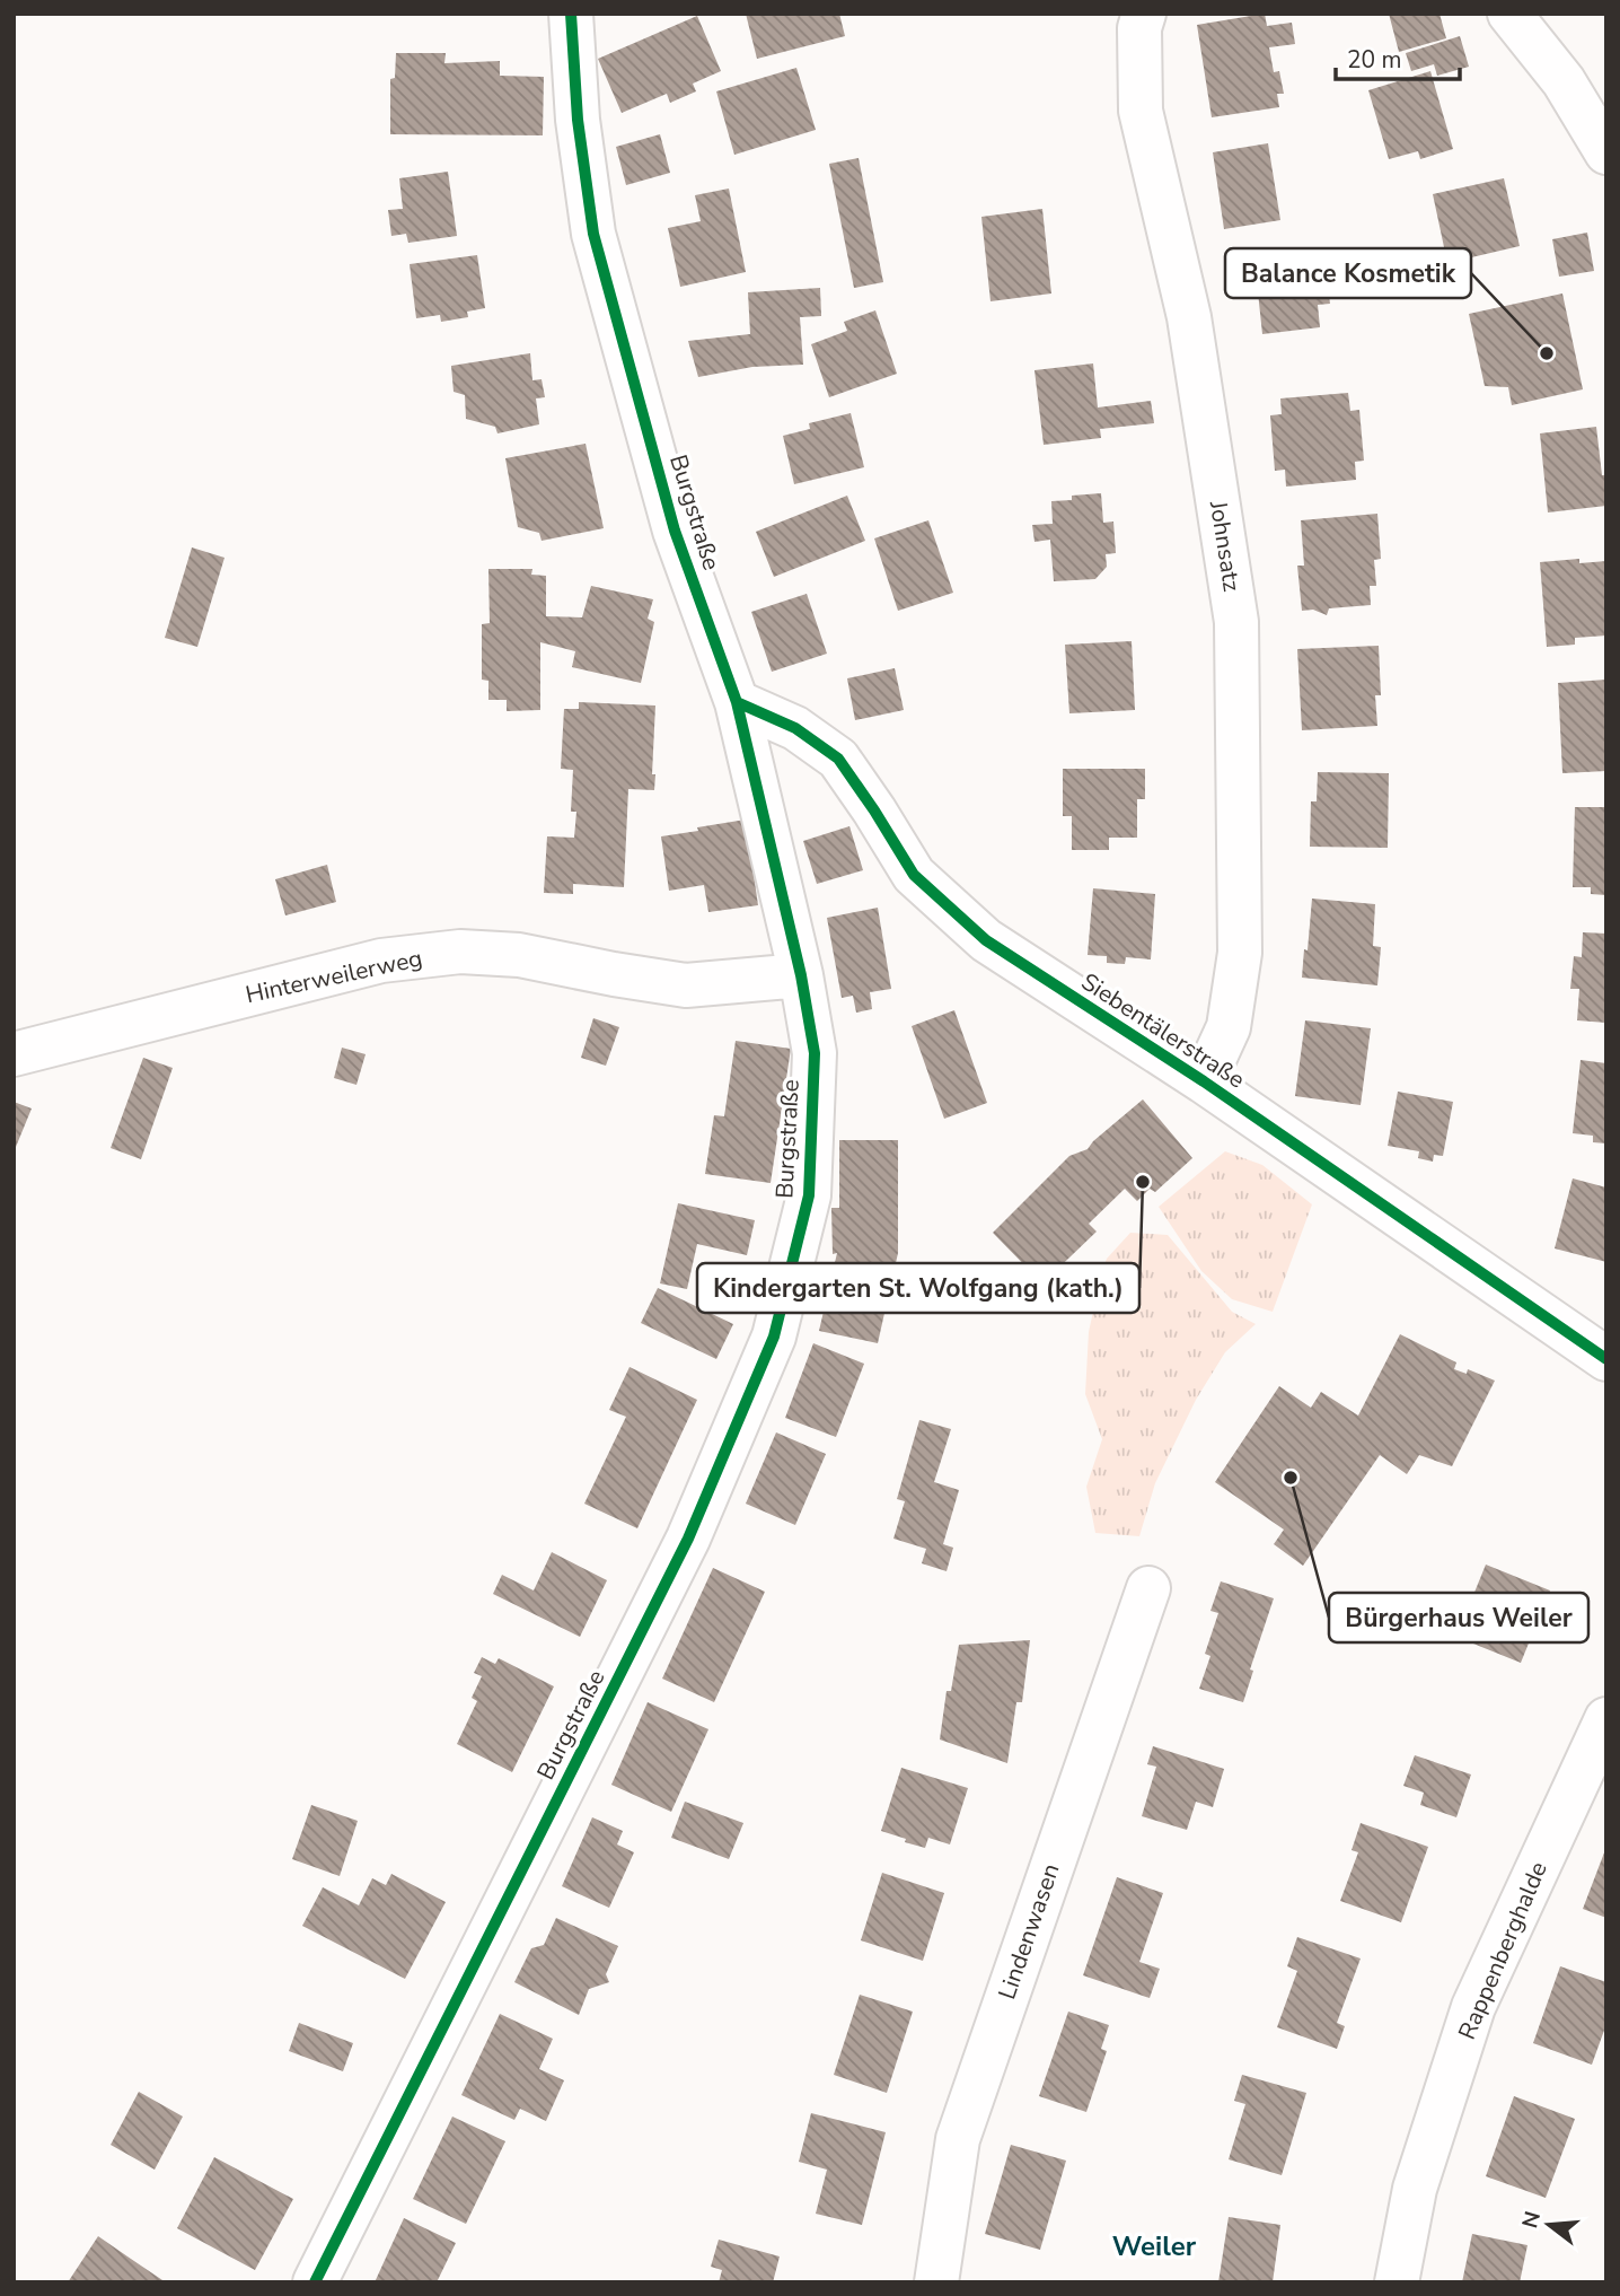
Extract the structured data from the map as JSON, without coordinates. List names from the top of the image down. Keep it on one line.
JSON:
{"streets":{"street":["Burgstraße","Johnsatz","Hinterweilerweg","Siebentälerstraße","Lindenwasen","Rappenberghalde"]},"crossings":[["Burgstraße","Hinterweilerweg"],["Burgstraße","Siebentälerstraße"],["Johnsatz","Siebentälerstraße"]],"districts":["Weiler"],"places":["Balance Kosmetik","Kindergarten St. Wolfgang (kath.)","Bürgerhaus Weiler"],"scale_bar":"20 m","north":"left"}
